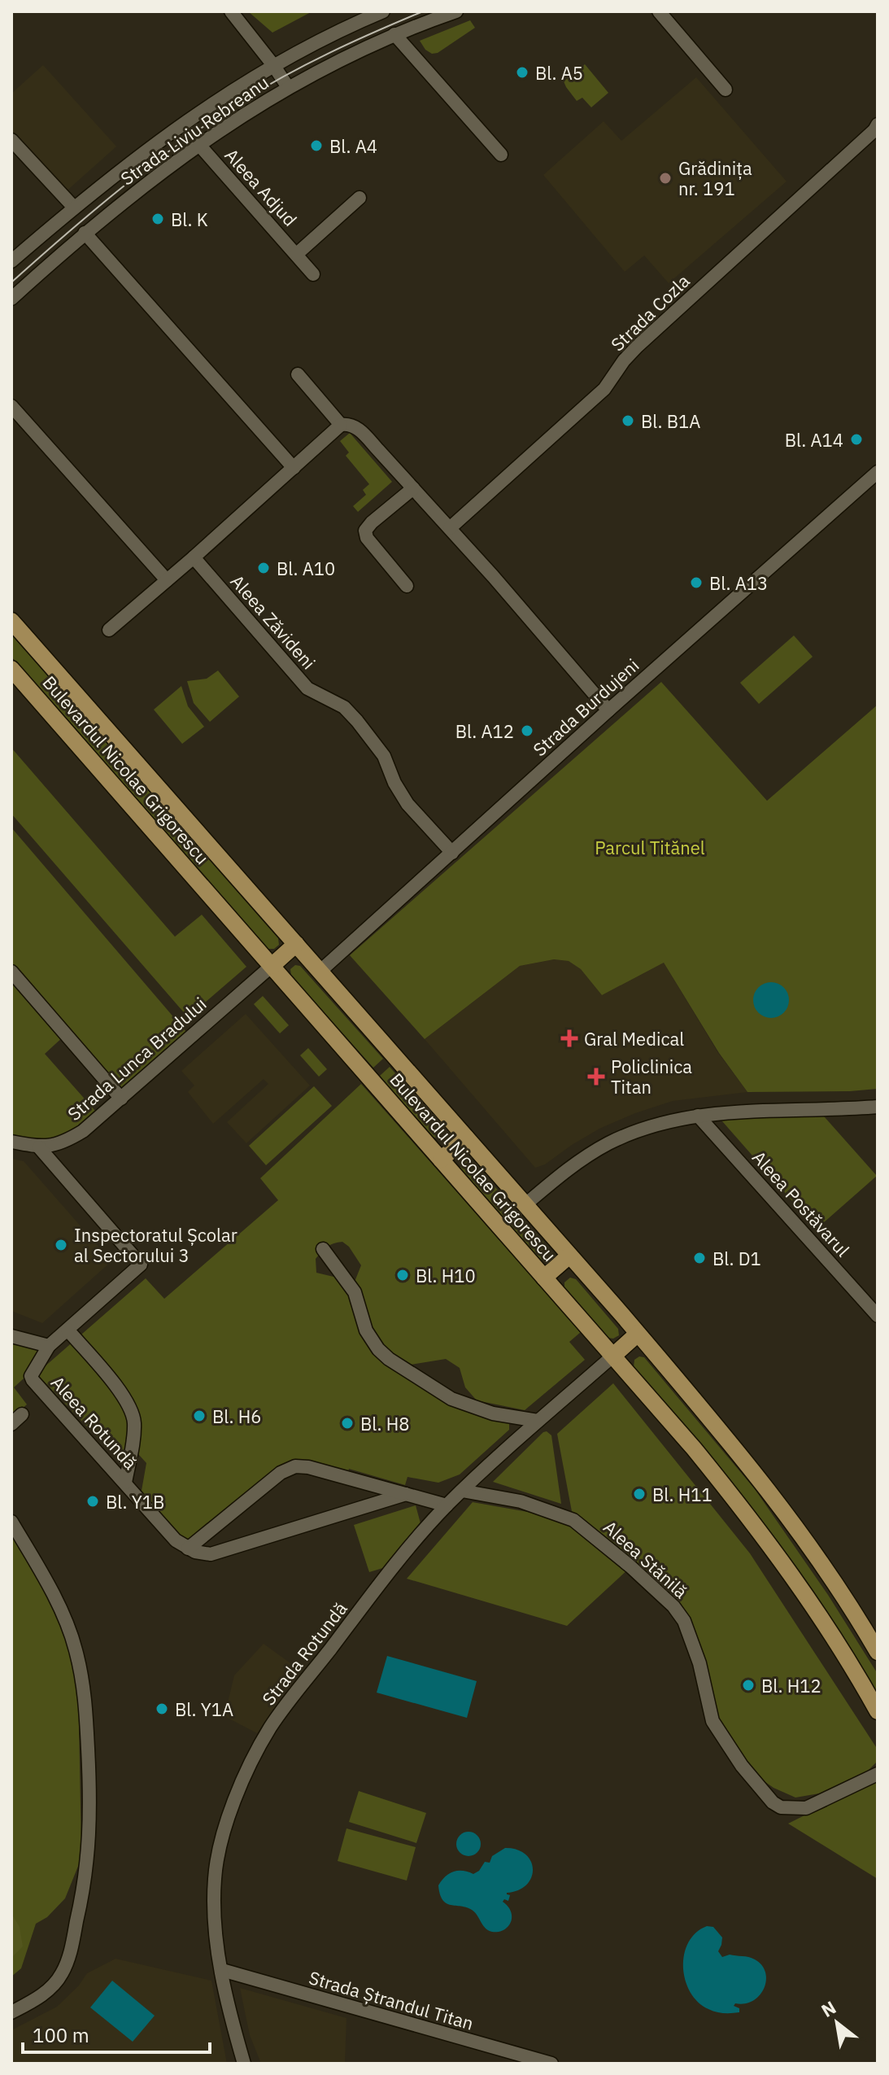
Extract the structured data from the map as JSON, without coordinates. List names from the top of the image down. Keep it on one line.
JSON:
{"streets":{"main road":["Bulevardul Nicolae Grigorescu"],"street":["Strada Liviu Rebreanu","Aleea Adjud","Strada Cozla","Aleea Zăvideni","Strada Burdujeni","Strada Lunca Bradului","Aleea Postăvarul","Aleea Rotundă","Aleea Stănilă","Strada Rotundă","Strada Ștrandul Titan"]},"crossings":[["Strada Liviu Rebreanu","Aleea Adjud"],["Aleea Zăvideni","Strada Burdujeni"],["Strada Burdujeni","Bulevardul Nicolae Grigorescu"],["Bulevardul Nicolae Grigorescu","Strada Lunca Bradului"],["Bulevardul Nicolae Grigorescu","Strada Rotundă"],["Strada Lunca Bradului","Aleea Rotundă"],["Aleea Stănilă","Strada Rotundă"],["Strada Rotundă","Strada Ștrandul Titan"]],"parks":["Parcul Titănel"],"places":{"other":["Bl. A5","Bl. A4","Grădinița nr. 191","Bl. K","Bl. B1A","Bl. A14","Bl. A10","Bl. A13","Bl. A12","Inspectoratul Școlar al Sectorului 3","Bl. D1","Bl. H10","Bl. H6","Bl. H8","Bl. H11","Bl. Y1B","Bl. H12","Bl. Y1A"],"health":["Gral Medical","Policlinica Titan"]},"scale_bar":"100 m","north":"top left"}
